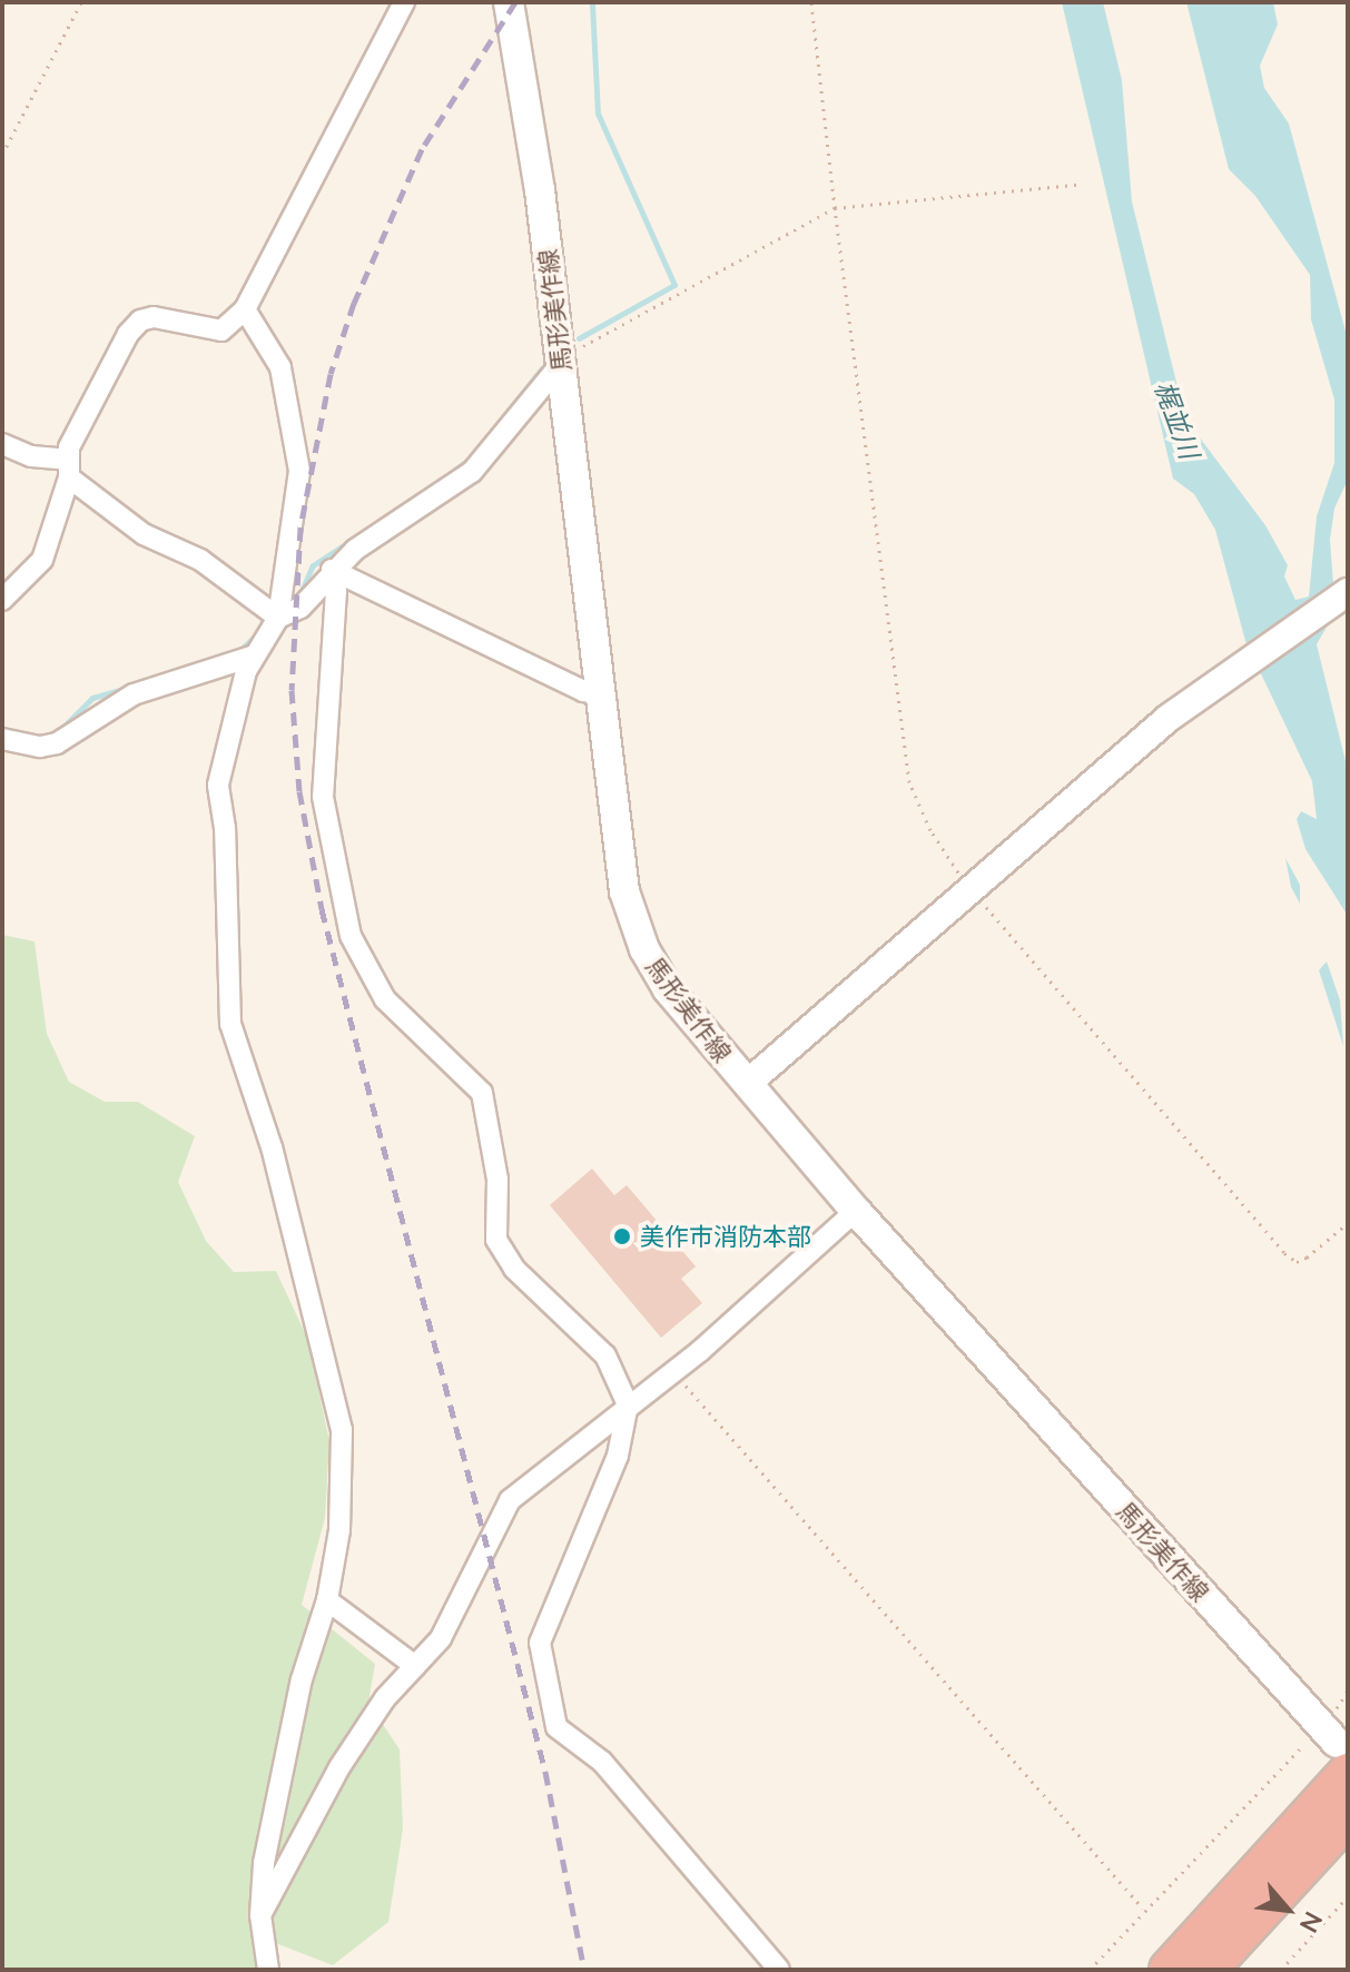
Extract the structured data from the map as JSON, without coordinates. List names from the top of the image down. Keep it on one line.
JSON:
{"streets":{"main road":["馬形美作線"]},"water":["梶並川"],"places":["美作市消防本部"],"north":"bottom right"}
